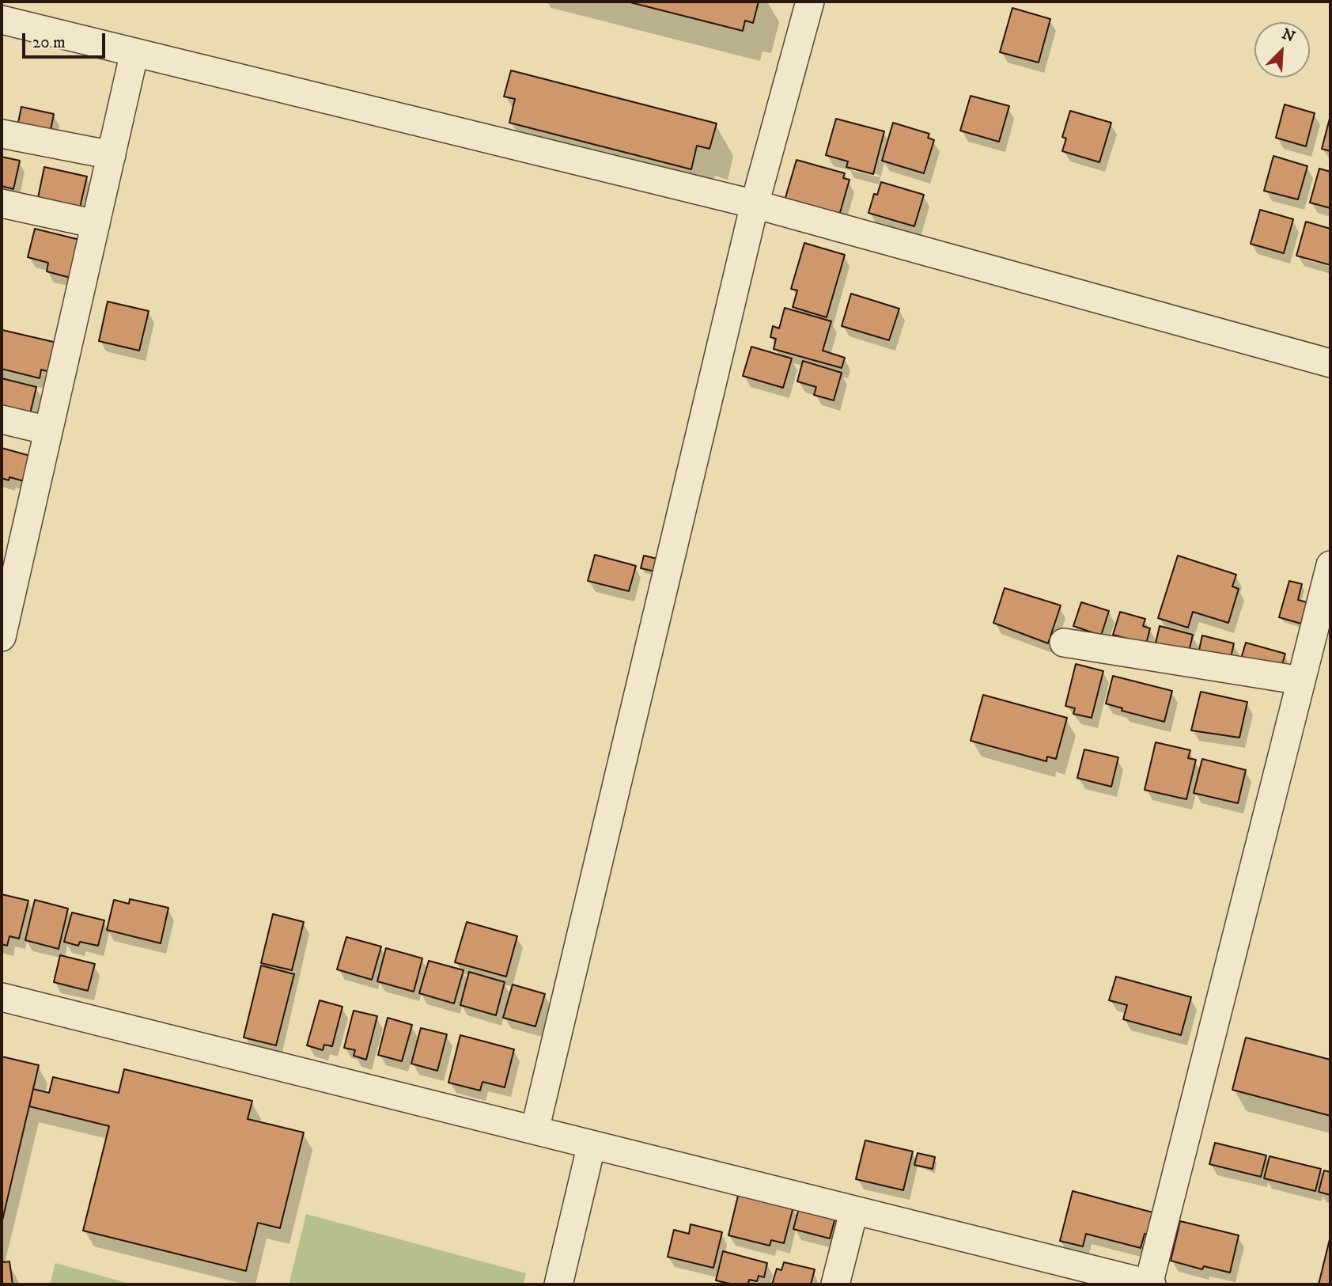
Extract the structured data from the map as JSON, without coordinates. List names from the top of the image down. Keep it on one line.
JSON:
{"scale_bar":"20 m","north":"top right"}
